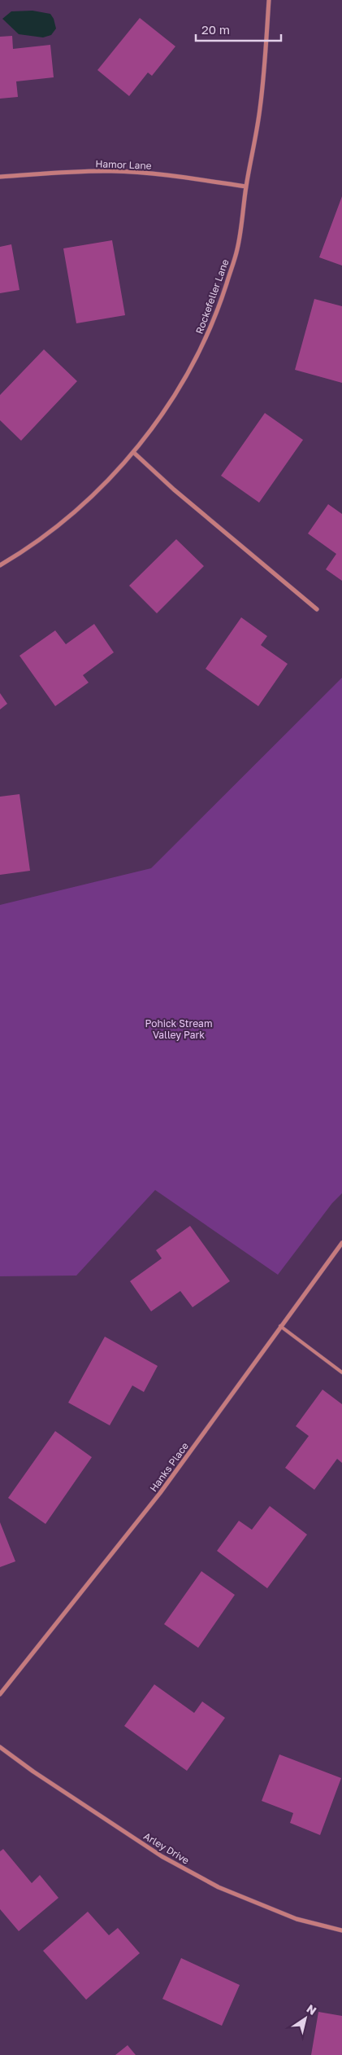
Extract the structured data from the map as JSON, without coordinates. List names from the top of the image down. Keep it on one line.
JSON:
{"streets":{"street":["Hamor Lane","Rockefeller Lane","Hanks Place","Arley Drive"]},"crossings":[["Hamor Lane","Rockefeller Lane"]],"parks":["Pohick Stream Valley Park"],"scale_bar":"20 m","north":"top right"}
